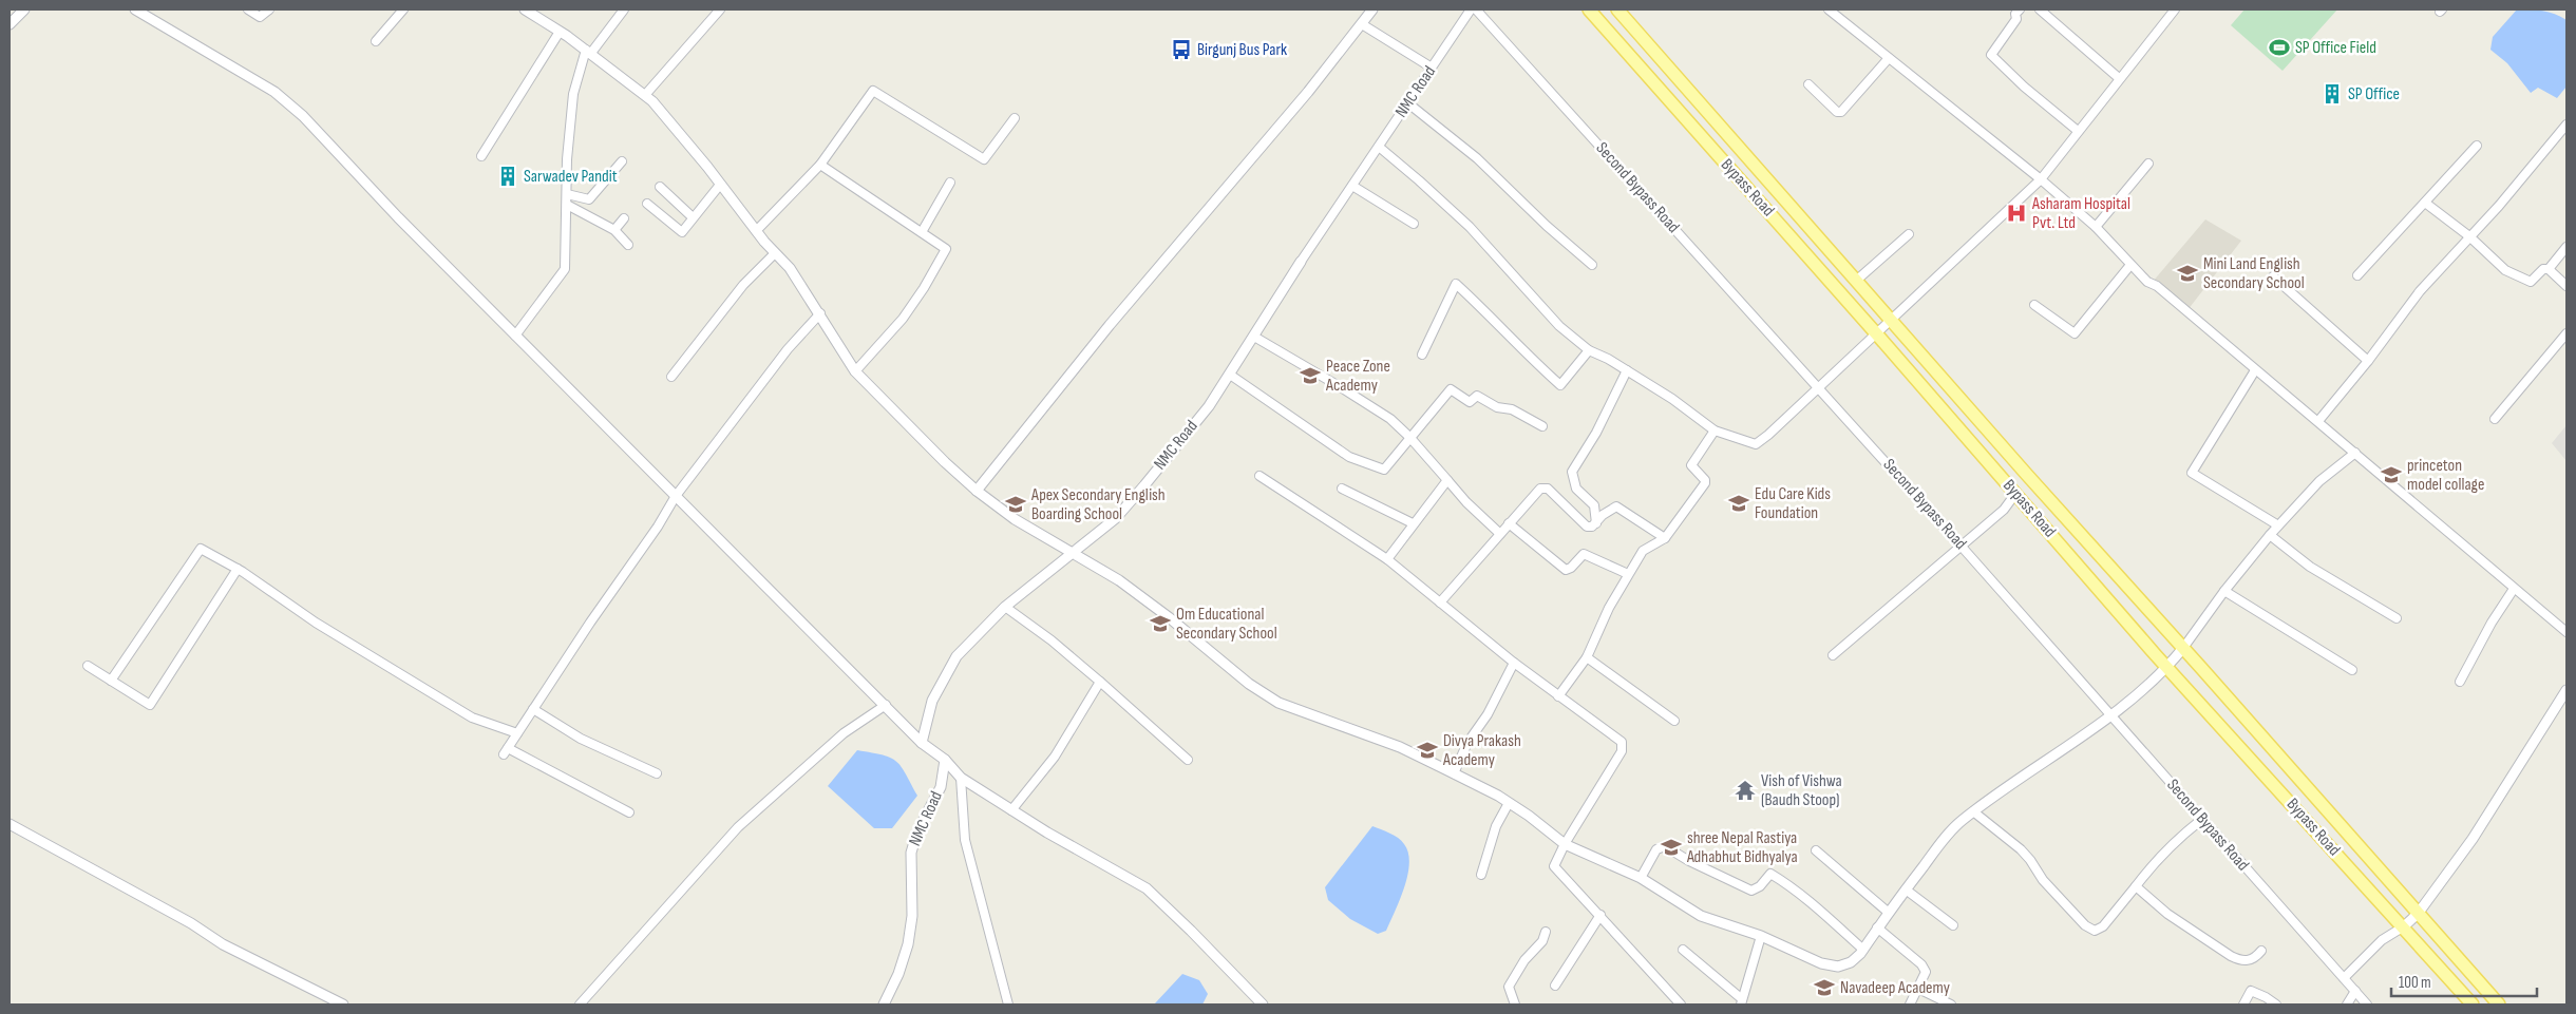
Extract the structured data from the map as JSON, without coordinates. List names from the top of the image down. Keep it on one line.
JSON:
{"streets":{"main road":["Bypass Road"],"street":["NMC Road","Second Bypass Road"]},"places":{"sports":["SP Office Field"],"bus stop":["Birgunj Bus Park"],"building":["SP Office","Sarwadev Pandit"],"hospital":["Asharam Hospital Pvt. Ltd"],"school or university":["Mini Land English Secondary School","Peace Zone Academy","princeton model collage","Edu Care Kids Foundation","Apex Secondary English Boarding School","Om Educational Secondary School","Divya Prakash Academy","shree Nepal Rastiya Adhabhut Bidhyalya","Navadeep Academy"],"temple":["Vish of Vishwa (Baudh Stoop)"]},"scale_bar":"100 m"}
